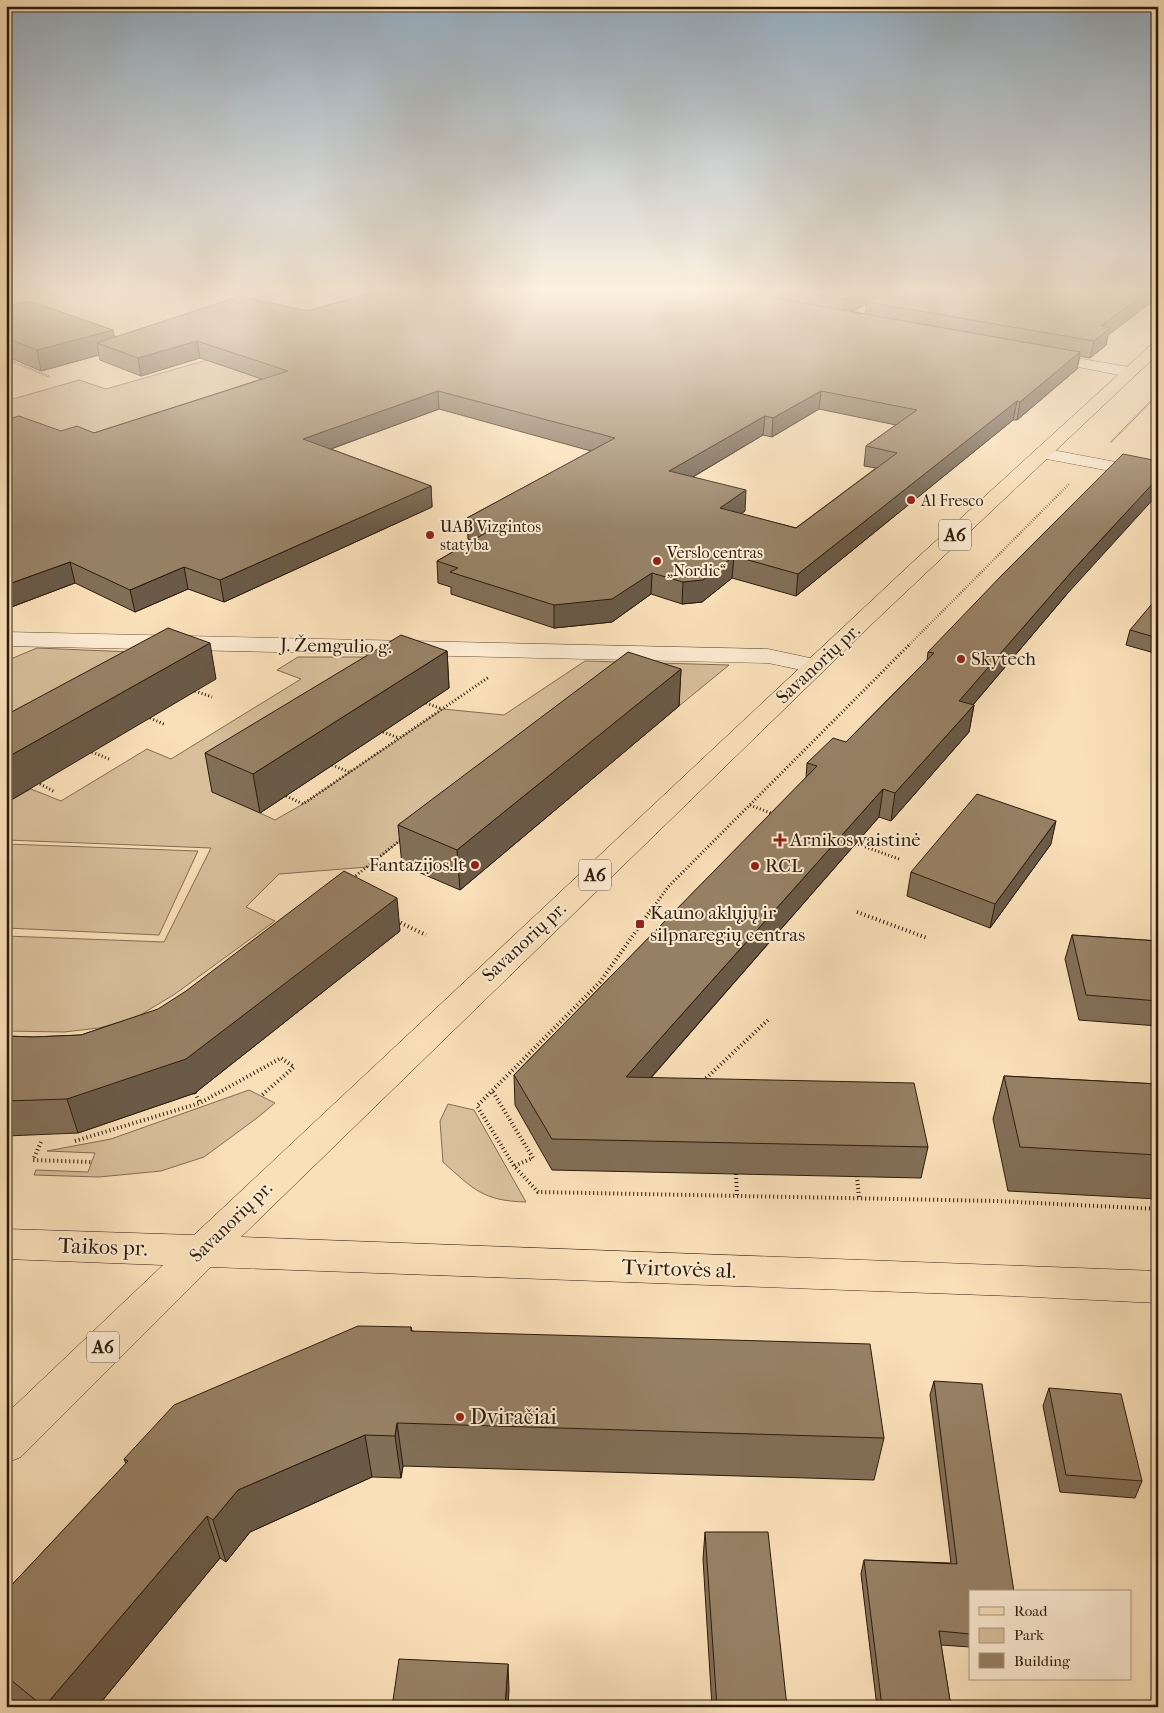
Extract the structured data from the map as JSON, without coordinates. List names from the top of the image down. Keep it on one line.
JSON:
{"streets":{"main road":["A6","Savanorių pr.","Taikos pr.","Tvirtovės al."],"street":["J. Žemgulio g."]},"crossings":[["J. Žemgulio g.","Savanorių pr."],["Savanorių pr.","Taikos pr."],["Savanorių pr.","Tvirtovės al."],["Taikos pr.","Tvirtovės al."]],"places":{"other":["Al Fresco","UAB Vizgintos statyba","Verslo centras „Nordic“","Skytech","Fantazijos.lt","RCL","Dviračiai"],"health":["Arnikos vaistinė"],"transit":["Kauno aklųjų ir silpnaregių centras"]},"legend":["Road","Park","Building"]}
